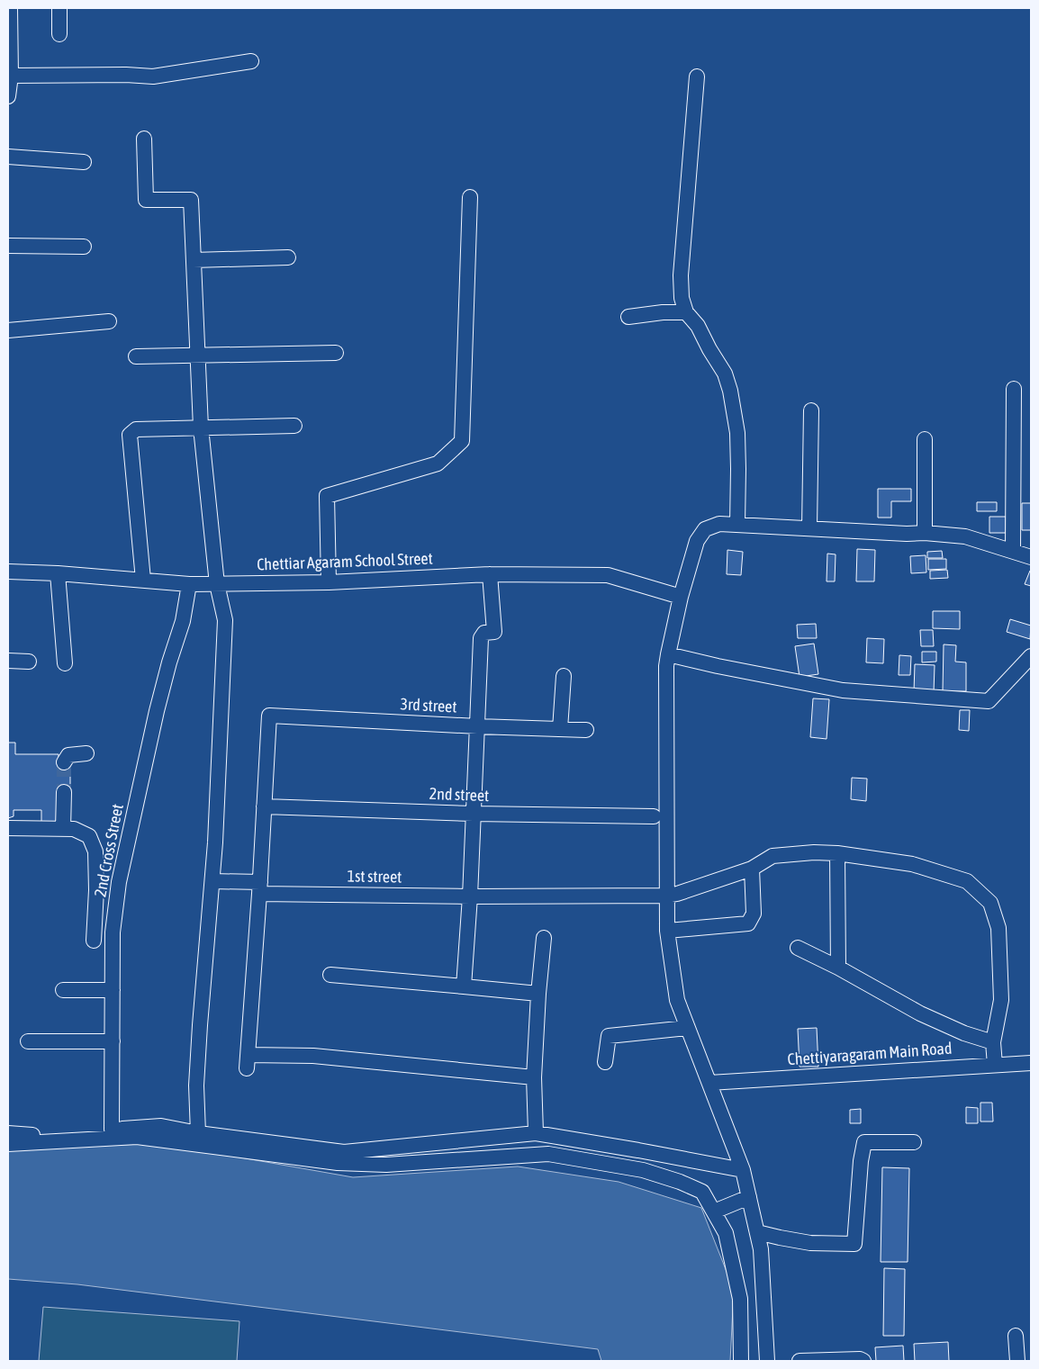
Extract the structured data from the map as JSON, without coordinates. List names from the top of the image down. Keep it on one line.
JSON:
{"streets":{"street":["Chettiar Agaram School Street","3rd street","2nd street","2nd Cross Street","1st street","Chettiyaragaram Main Road"]},"crossings":[["Chettiar Agaram School Street","2nd Cross Street"],["3rd street","2nd street"],["1st street","Chettiyaragaram Main Road"]]}
